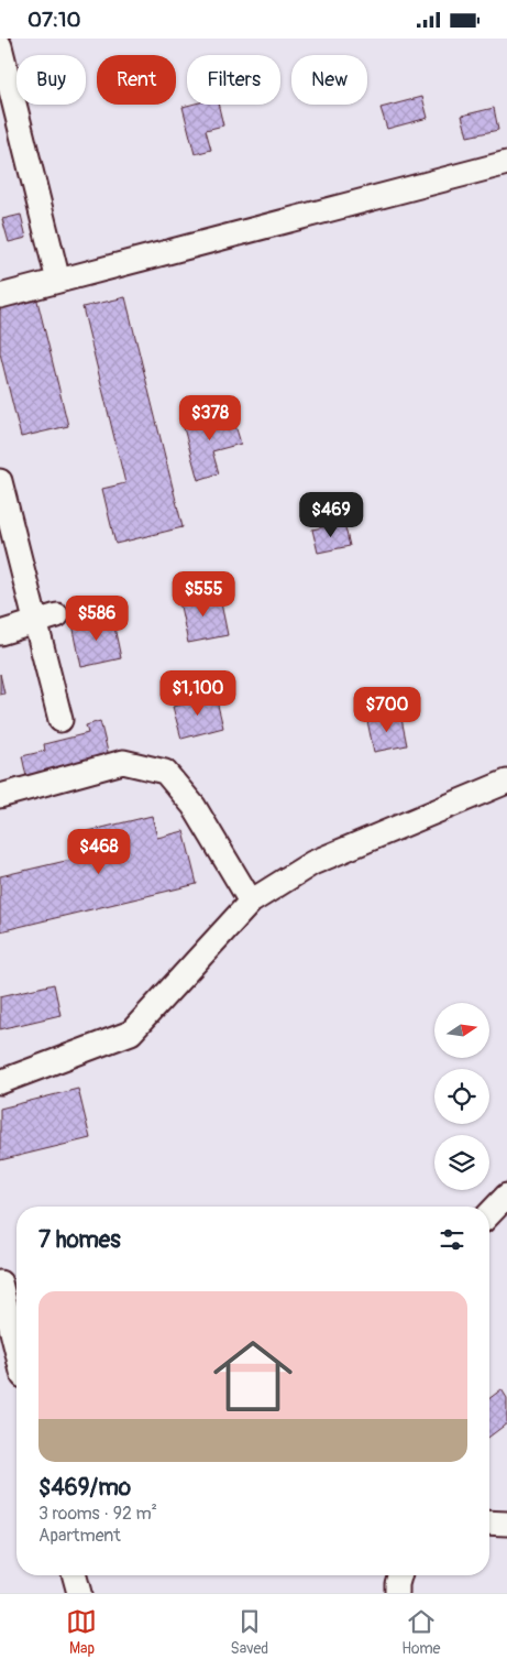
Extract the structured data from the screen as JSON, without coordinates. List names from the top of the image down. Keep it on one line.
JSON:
{"north":"right","page":{"status":"07:10","chip":["Buy","Rent","Filters","New"],"price":["$378","$469","$555","$586","$1,100","$700","$468"],"heading":"7 homes","list":[{"name":"$469/mo","note":"3 rooms · 92 m² · Apartment"}],"tabs":["Map","Saved","Home"]}}
